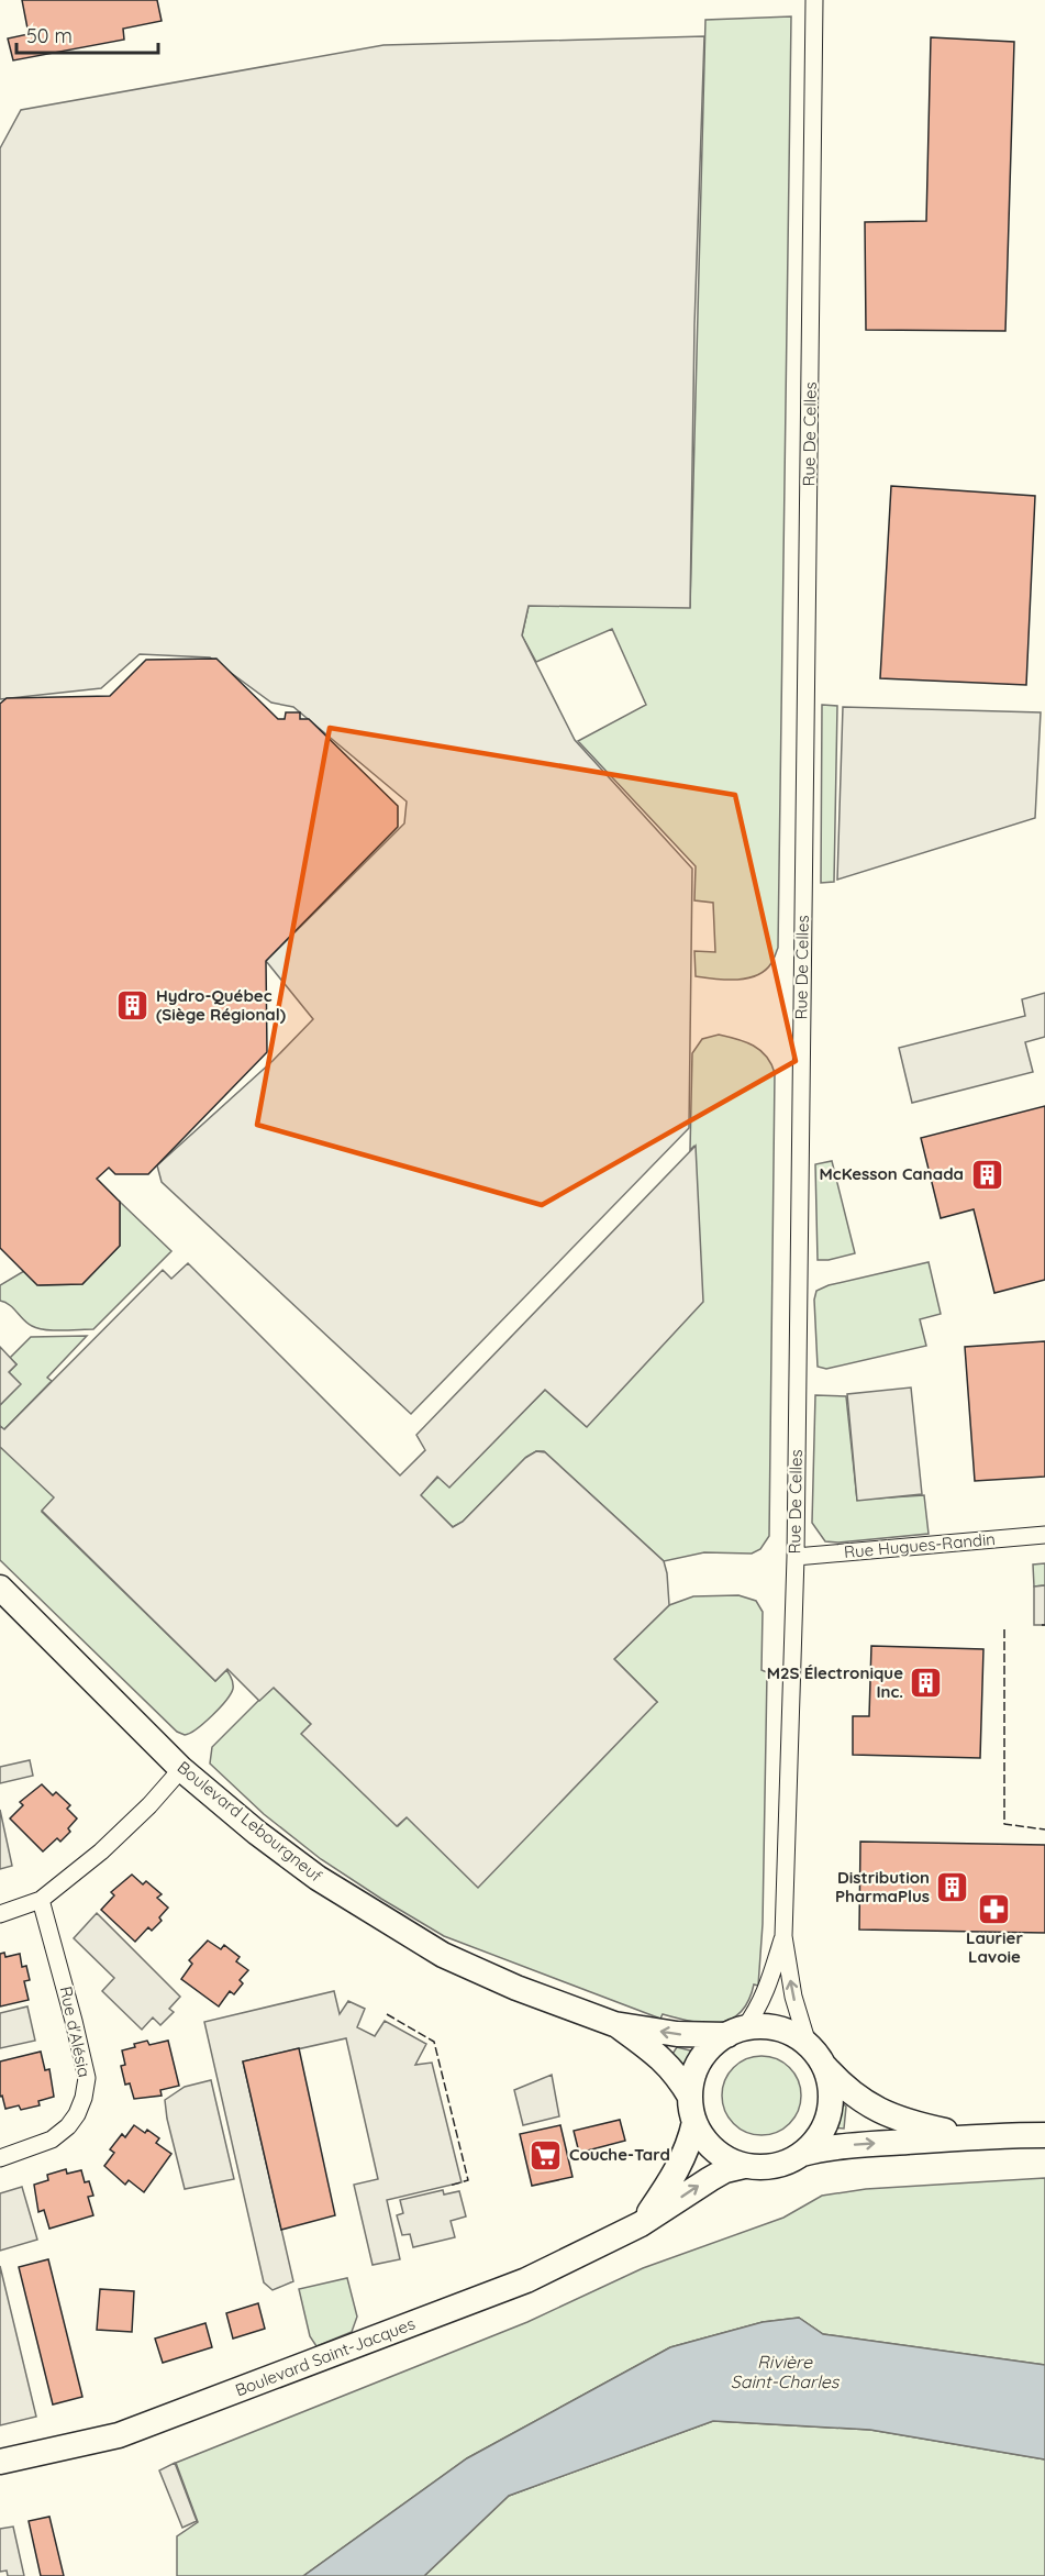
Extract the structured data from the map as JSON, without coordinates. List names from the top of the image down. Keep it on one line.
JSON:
{"streets":{"main road":["Boulevard Lebourgneuf","Boulevard Saint-Jacques"],"street":["Rue De Celles","Rue Hugues-Randin","Rue d'Alésia"]},"crossings":[["Rue De Celles","Rue Hugues-Randin"],["Rue De Celles","Boulevard Lebourgneuf"],["Rue De Celles","Boulevard Saint-Jacques"],["Boulevard Lebourgneuf","Boulevard Saint-Jacques"]],"water":["Rivière Saint-Charles"],"places":{"building":["Hydro-Québec (Siège Régional)","McKesson Canada","M2S Électronique Inc.","Distribution PharmaPlus"],"pharmacy":["Laurier Lavoie"],"supermarket":["Couche-Tard"]},"scale_bar":"50 m"}
